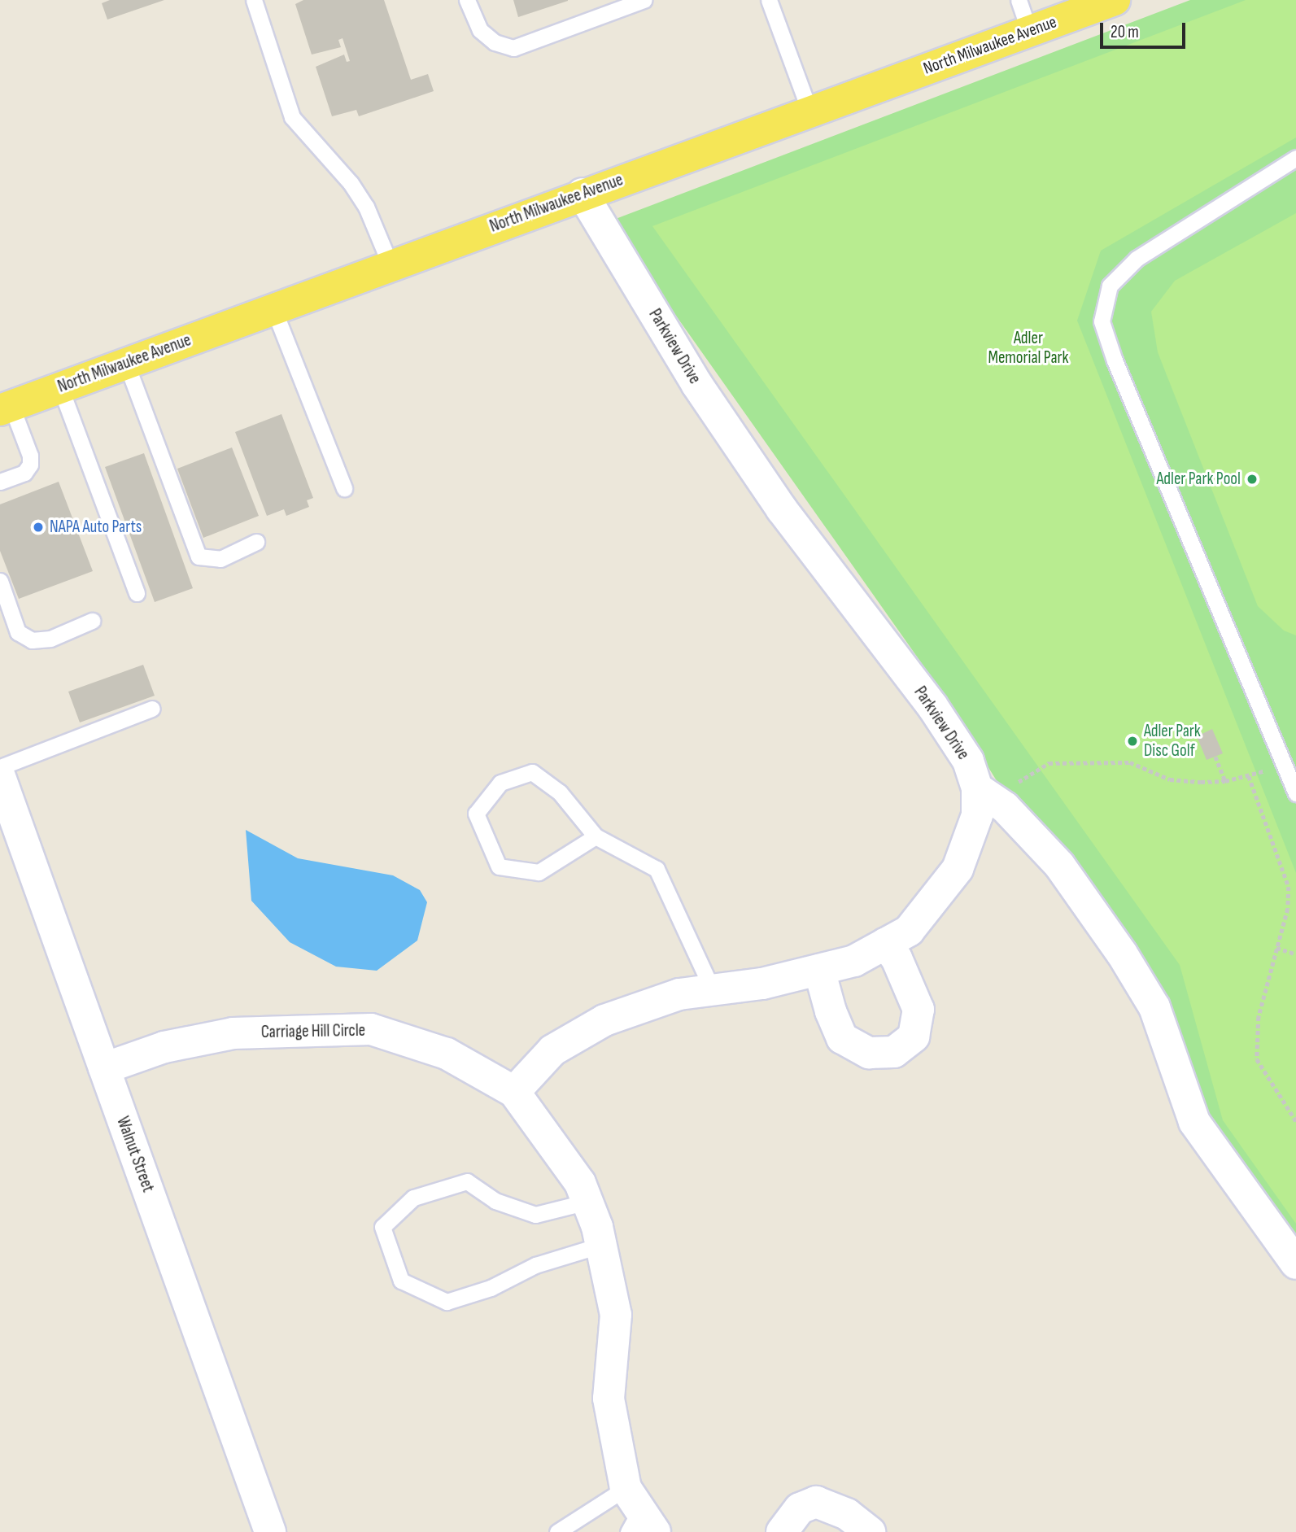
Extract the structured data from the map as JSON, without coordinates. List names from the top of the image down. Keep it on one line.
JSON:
{"streets":{"main road":["North Milwaukee Avenue"],"street":["Parkview Drive","Carriage Hill Circle","Walnut Street"]},"crossings":[["North Milwaukee Avenue","Parkview Drive"],["Parkview Drive","Carriage Hill Circle"],["Carriage Hill Circle","Walnut Street"]],"parks":["Adler Memorial Park"],"places":["Adler Park Pool","NAPA Auto Parts","Adler Park Disc Golf"],"scale_bar":"20 m"}
